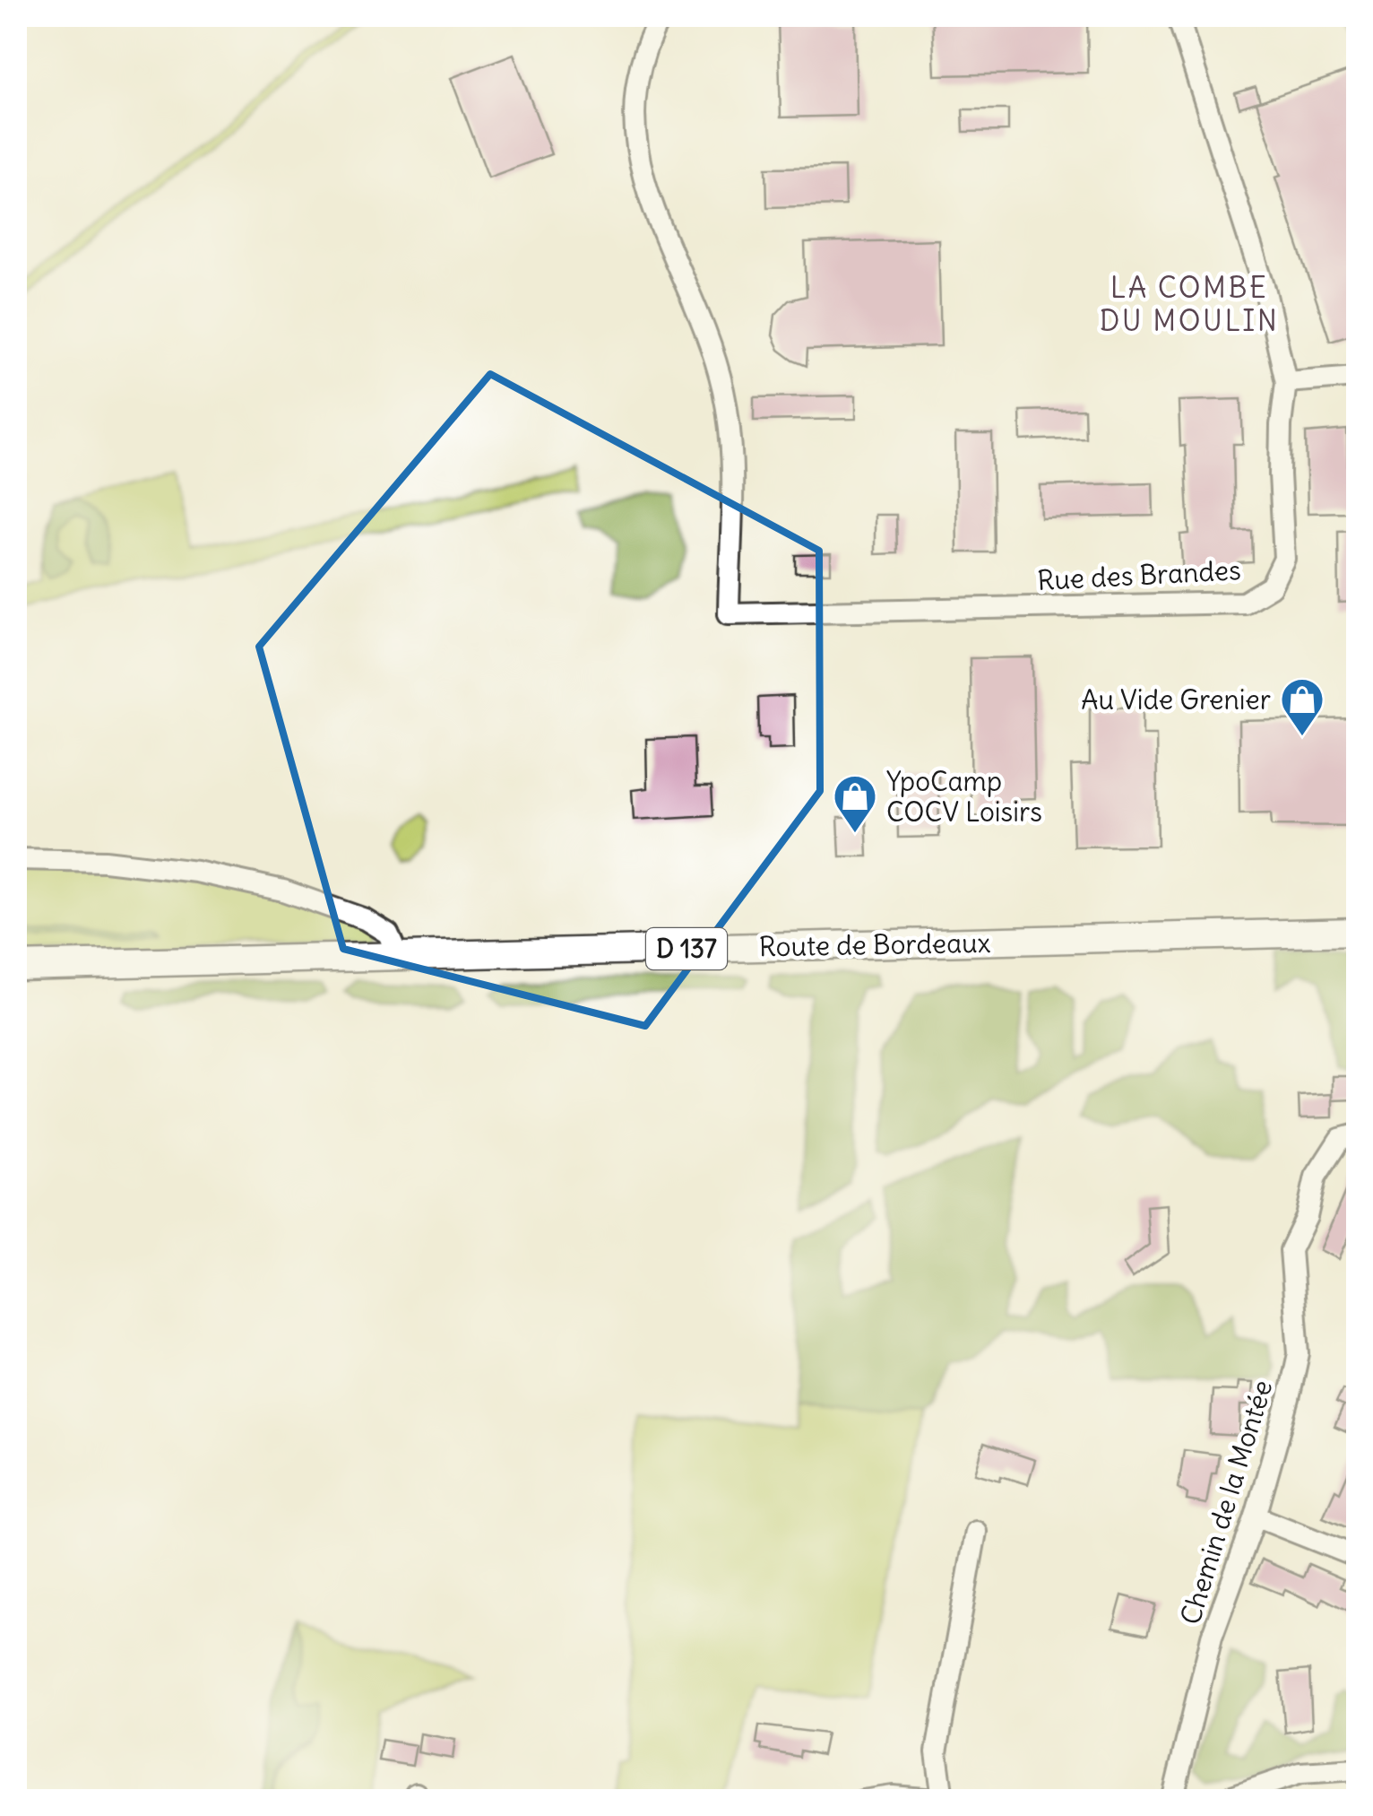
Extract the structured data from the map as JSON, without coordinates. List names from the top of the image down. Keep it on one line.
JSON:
{"streets":{"main road":["Route de Bordeaux","D 137"],"street":["Rue des Brandes","Chemin de la Montée"]},"districts":["LA COMBE DU MOULIN"],"places":{"shop":["Au Vide Grenier","YpoCamp COCV Loisirs"]}}
